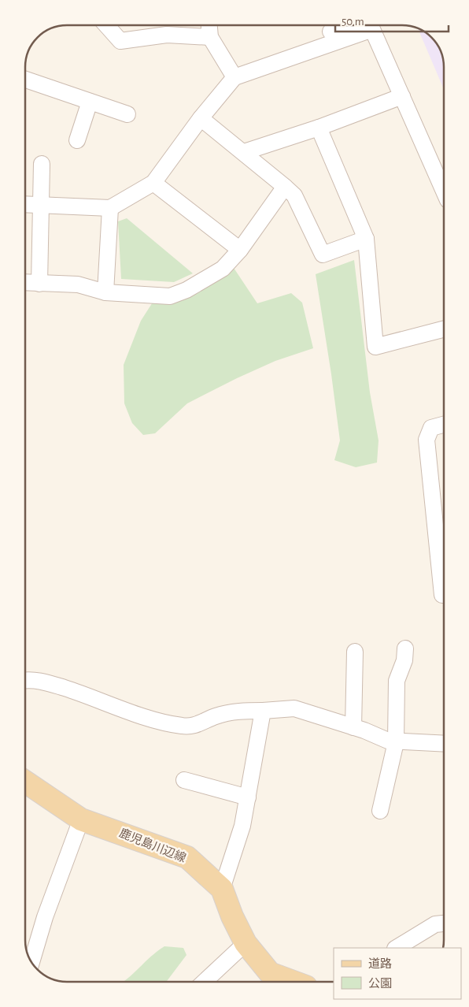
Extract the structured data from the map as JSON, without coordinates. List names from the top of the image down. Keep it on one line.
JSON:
{"streets":{"main road":["鹿児島川辺線"]},"legend":["道路","公園"],"scale_bar":"50 m"}
